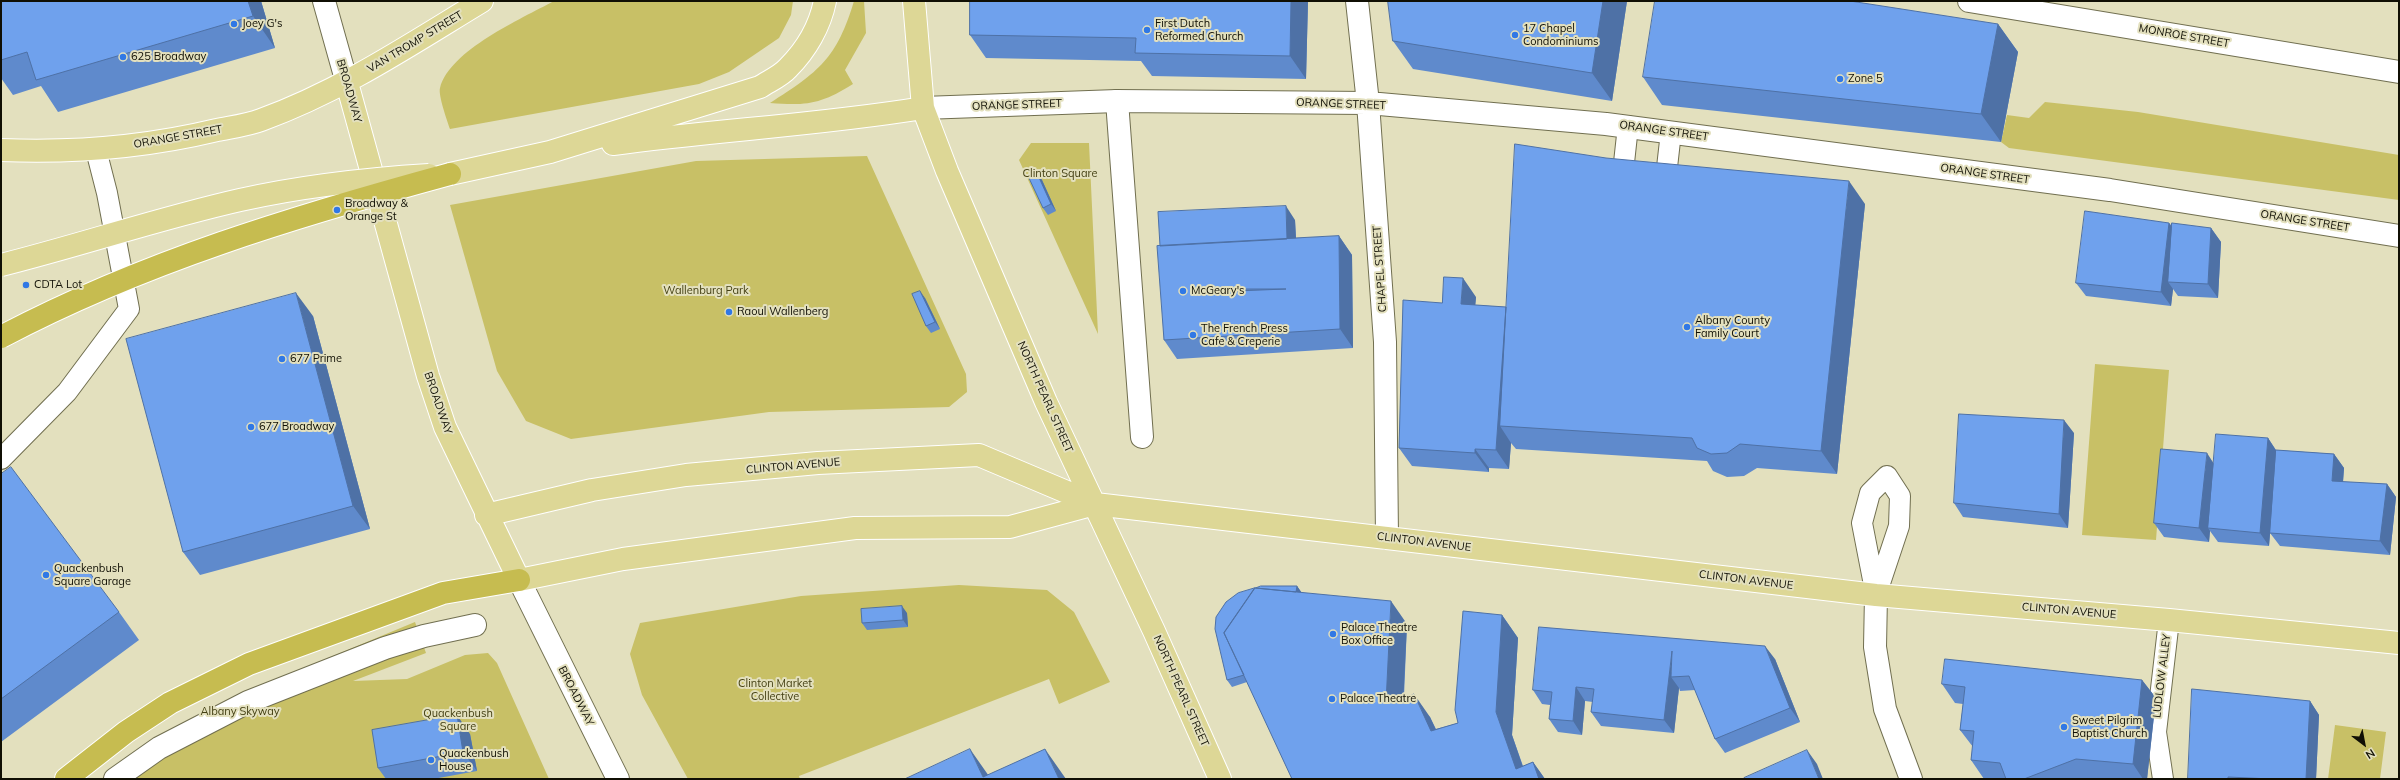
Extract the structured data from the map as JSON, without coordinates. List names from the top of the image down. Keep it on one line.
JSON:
{"streets":{"main road":["VAN TROMP STREET","BROADWAY","ORANGE STREET","NORTH PEARL STREET","CLINTON AVENUE"],"street":["MONROE STREET","CHAPEL STREET"],"lane":["LUDLOW ALLEY"]},"crossings":[["VAN TROMP STREET","BROADWAY"],["VAN TROMP STREET","ORANGE STREET"],["BROADWAY","ORANGE STREET"],["BROADWAY","CLINTON AVENUE"],["ORANGE STREET","CHAPEL STREET"],["ORANGE STREET","NORTH PEARL STREET"],["CHAPEL STREET","CLINTON AVENUE"],["NORTH PEARL STREET","CLINTON AVENUE"],["CLINTON AVENUE","LUDLOW ALLEY"]],"parks":["Clinton Square","Wallenburg Park","Clinton Market Collective","Albany Skyway","Quackenbush Square"],"places":["Joey G's","First Dutch Reformed Church","17 Chapel Condominiums","625 Broadway","Zone 5","Broadway & Orange St","CDTA Lot","McGeary's","Raoul Wallenberg","Albany County Family Court","The French Press Cafe & Creperie","677 Prime","677 Broadway","Quackenbush Square Garage","Palace Theatre Box Office","Palace Theatre","Sweet Pilgrim Baptist Church","Quackenbush House"],"north":"bottom right"}
